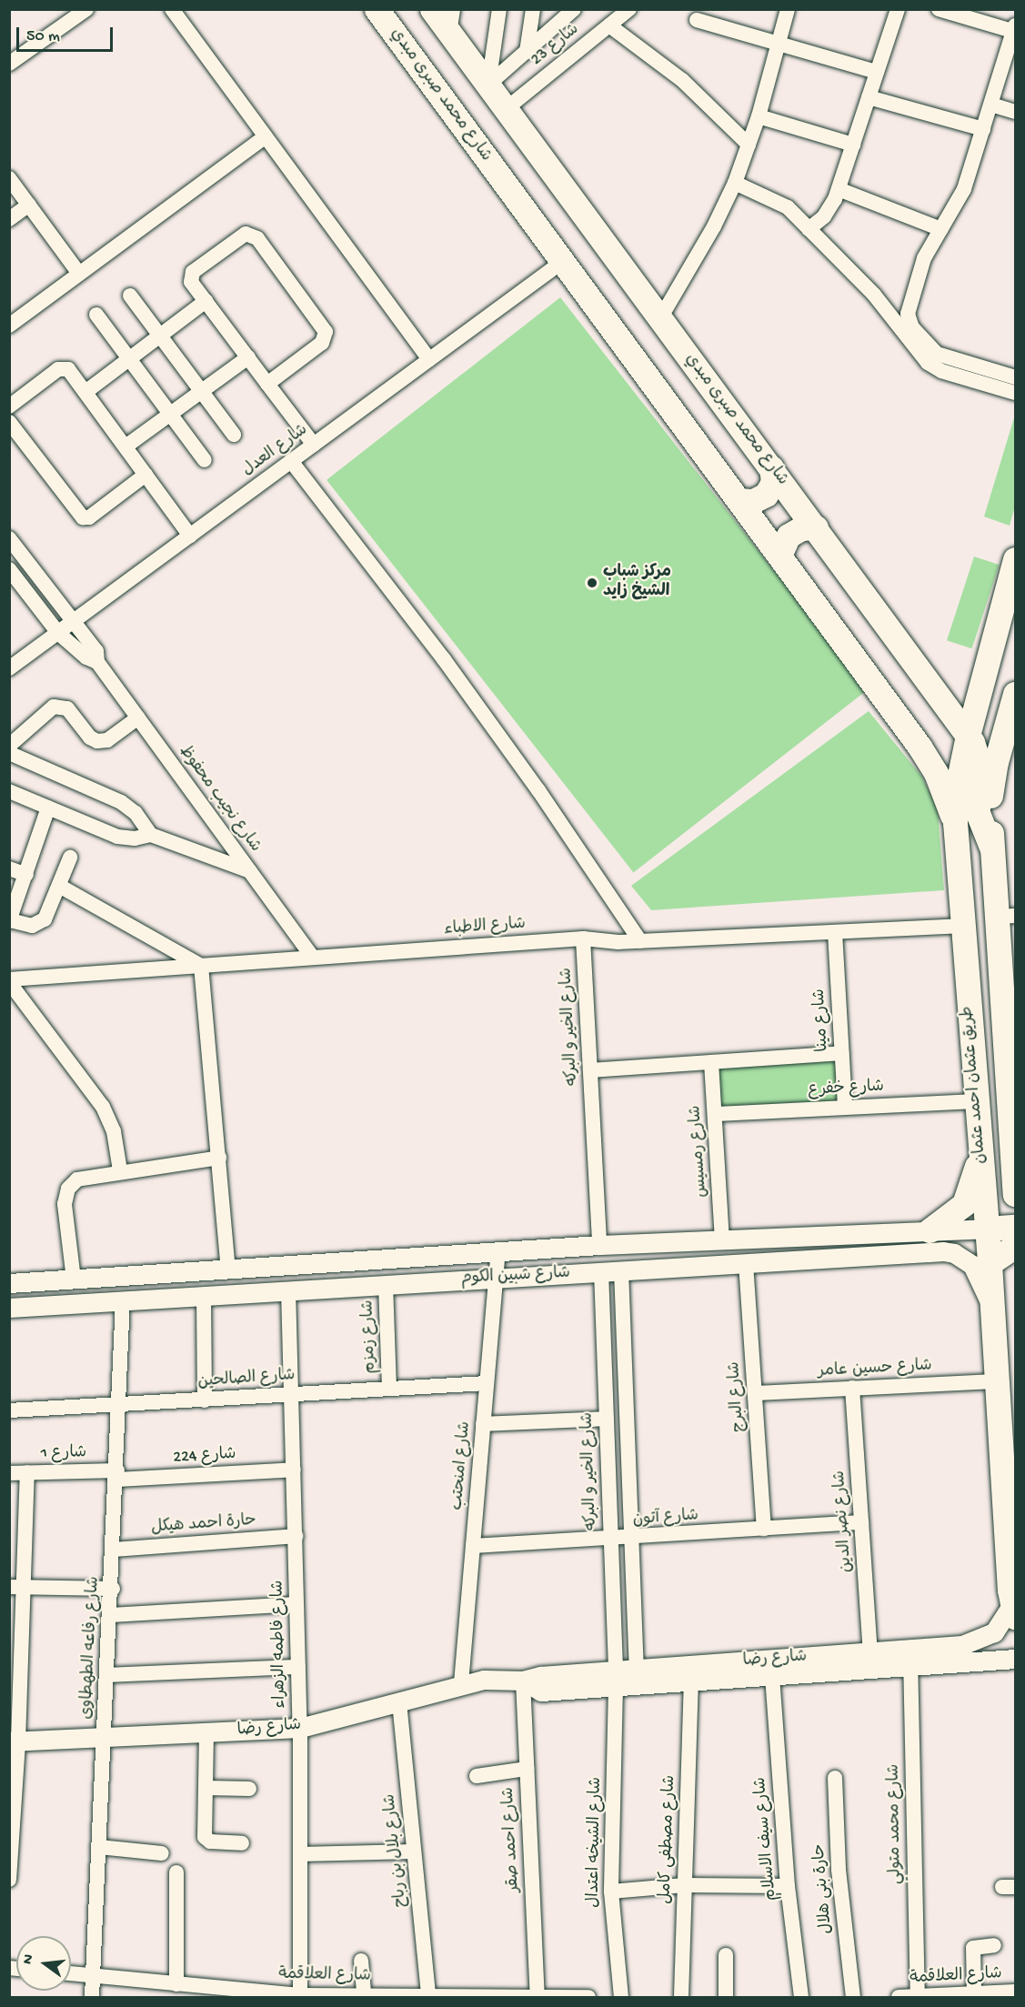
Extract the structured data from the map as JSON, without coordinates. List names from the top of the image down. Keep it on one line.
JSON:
{"streets":{"main road":["شارع محمد صبرى مبدي","طريق عثمان احمد عثمان"],"street":["شارع 23","شارع العدل","شارع نجيب محفوظ","شارع الاطباء","شارع مينا","شارع الخير و البركه","شارع خفرع","شارع رمسيس","شارع شبين الكوم","شارع زمزم","شارع حسين عامر","شارع الصالحين","شارع البرج","شارع 1","شارع 224","شارع امنحتب","شارع آتون","شارع نصر الدين","حارة احمد هيكل","شارع فاطمه الزهراء","شارع رفاعه الطهطاوى","شارع رضا","شارع محمد متولي","شارع سيف الاسلام","شارع احمد صقر","شارع مصطفى كامل","شارع الشيخه اعتدال","شارع بلال بن رباح","حارة بنى هلال","شارع العلاقمة"]},"crossings":[["شارع 23","شارع محمد صبرى مبدي"],["شارع محمد صبرى مبدي","شارع العدل"],["شارع محمد صبرى مبدي","طريق عثمان احمد عثمان"],["شارع العدل","شارع نجيب محفوظ"],["شارع نجيب محفوظ","شارع الاطباء"],["شارع الاطباء","شارع مينا"],["شارع الاطباء","شارع الخير و البركه"],["شارع الاطباء","طريق عثمان احمد عثمان"],["شارع مينا","شارع خفرع"],["شارع الخير و البركه","شارع شبين الكوم"],["شارع الخير و البركه","شارع آتون"],["شارع الخير و البركه","شارع رضا"],["شارع الخير و البركه","شارع الشيخه اعتدال"],["طريق عثمان احمد عثمان","شارع خفرع"],["طريق عثمان احمد عثمان","شارع شبين الكوم"],["طريق عثمان احمد عثمان","شارع حسين عامر"],["طريق عثمان احمد عثمان","شارع رضا"],["شارع خفرع","شارع رمسيس"],["شارع رمسيس","شارع شبين الكوم"],["شارع شبين الكوم","شارع زمزم"],["شارع شبين الكوم","شارع البرج"],["شارع شبين الكوم","شارع امنحتب"],["شارع شبين الكوم","شارع فاطمه الزهراء"],["شارع شبين الكوم","شارع رفاعه الطهطاوى"],["شارع زمزم","شارع الصالحين"],["شارع حسين عامر","شارع البرج"],["شارع حسين عامر","شارع نصر الدين"],["شارع الصالحين","شارع امنحتب"],["شارع الصالحين","شارع فاطمه الزهراء"],["شارع الصالحين","شارع رفاعه الطهطاوى"],["شارع البرج","شارع آتون"],["شارع 1","شارع 224"],["شارع 1","شارع رفاعه الطهطاوى"],["شارع 224","شارع فاطمه الزهراء"],["شارع 224","شارع رفاعه الطهطاوى"],["شارع امنحتب","شارع آتون"],["شارع امنحتب","شارع رضا"],["شارع آتون","شارع نصر الدين"],["شارع نصر الدين","شارع رضا"],["حارة احمد هيكل","شارع فاطمه الزهراء"],["حارة احمد هيكل","شارع رفاعه الطهطاوى"],["شارع فاطمه الزهراء","شارع رضا"],["شارع فاطمه الزهراء","شارع العلاقمة"],["شارع رفاعه الطهطاوى","شارع رضا"],["شارع رفاعه الطهطاوى","شارع العلاقمة"],["شارع رضا","شارع محمد متولي"],["شارع رضا","شارع سيف الاسلام"],["شارع رضا","شارع احمد صقر"],["شارع رضا","شارع مصطفى كامل"],["شارع رضا","شارع الشيخه اعتدال"],["شارع رضا","شارع بلال بن رباح"],["شارع محمد متولي","شارع العلاقمة"],["شارع احمد صقر","شارع العلاقمة"],["شارع بلال بن رباح","شارع العلاقمة"]],"places":["مركز شباب الشيخ زايد"],"scale_bar":"50 m","north":"left"}
